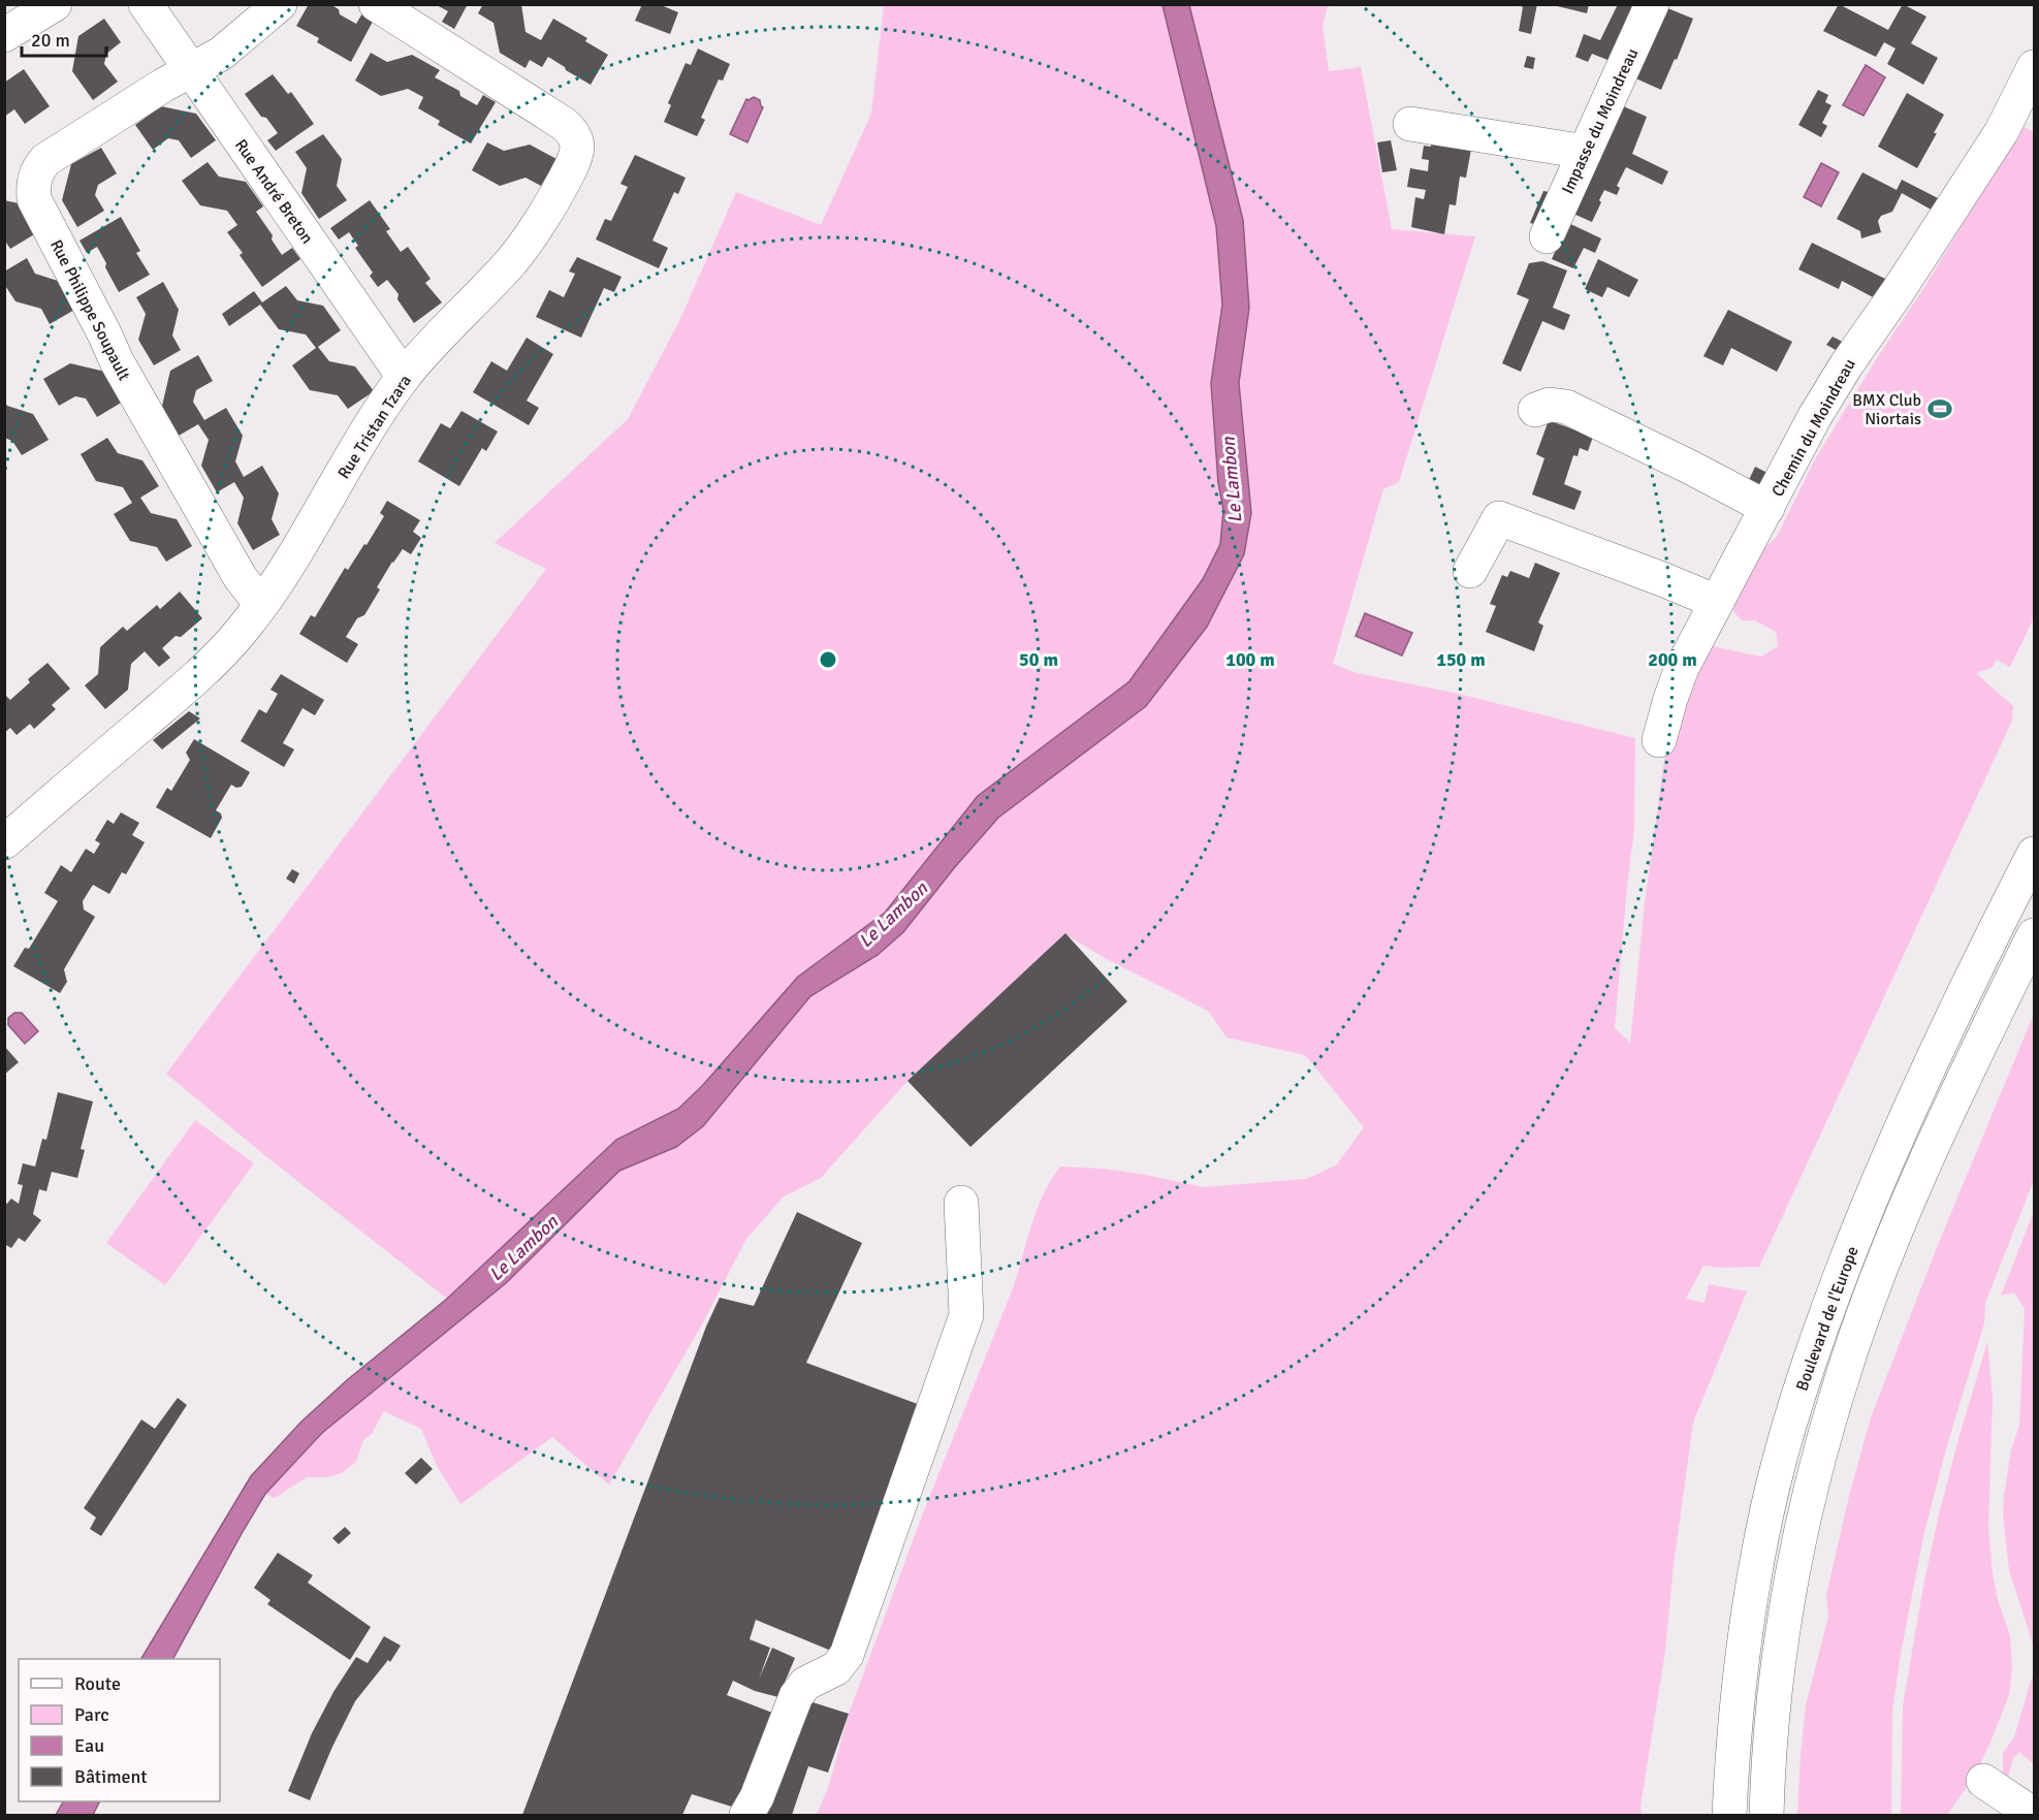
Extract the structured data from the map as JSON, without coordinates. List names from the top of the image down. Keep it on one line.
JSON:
{"streets":{"main road":["Impasse du Moindreau","Rue André Breton","Rue Philippe Soupault","Rue Tristan Tzara","Chemin du Moindreau","Boulevard de l'Europe"]},"crossings":[["Rue André Breton","Rue Philippe Soupault"],["Rue André Breton","Rue Tristan Tzara"],["Rue Philippe Soupault","Rue Tristan Tzara"]],"water":["Le Lambon"],"places":{"sports":["BMX Club Niortais"]},"legend":["Route","Parc","Eau","Bâtiment"],"scale_bar":"20 m","rings":["50 m","100 m","150 m","200 m"]}
